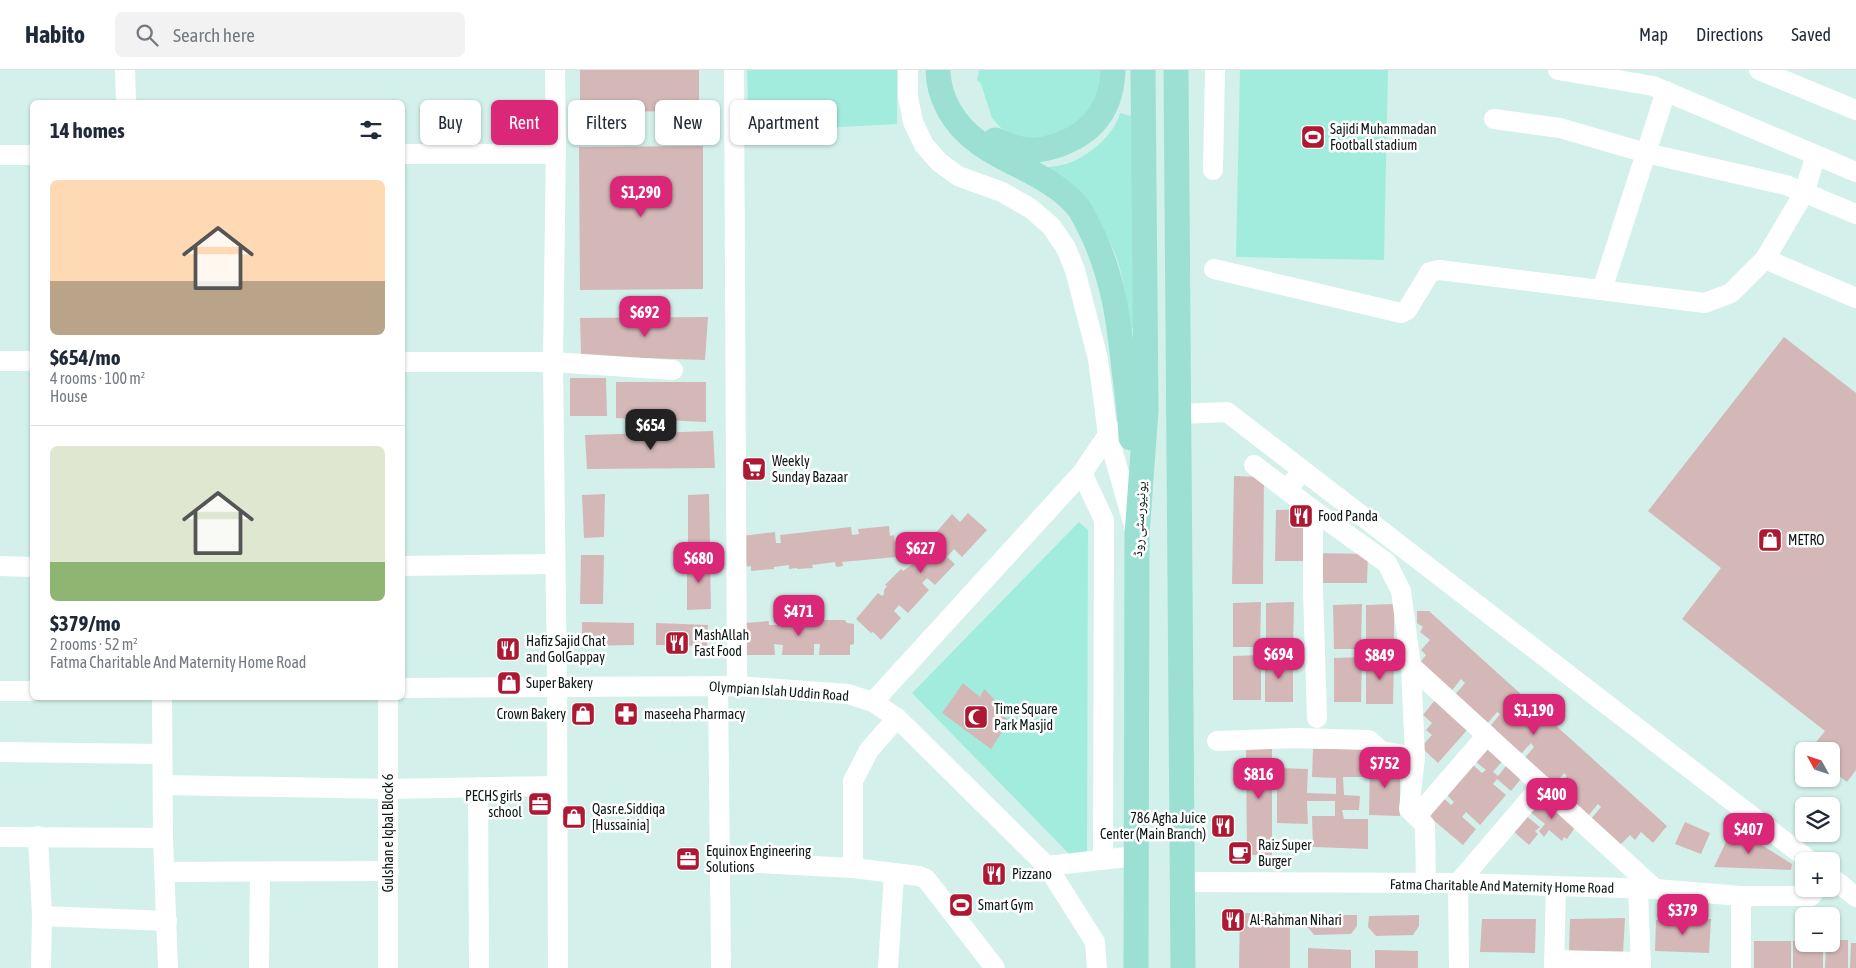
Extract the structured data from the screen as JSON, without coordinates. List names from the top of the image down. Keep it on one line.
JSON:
{"streets":{"main road":["یونیورسٹی روڈ"],"street":["Olympian Islah Uddin Road","Gulshan e Iqbal Block 6","Fatma Charitable And Maternity Home Road"]},"places":{"sports":["Sajidi Muhammadan Football stadium","Smart Gym"],"supermarket":["Weekly Sunday Bazaar"],"restaurant":["Food Panda","MashAllah Fast Food","Hafiz Sajid Chat and GolGappay","786 Agha Juice Center (Main Branch)","Pizzano","Al-Rahman Nihari"],"shop":["METRO","Super Bakery","Crown Bakery","Qasr.e.Siddiqa [Hussainia]"],"pharmacy":["maseeha Pharmacy"],"mosque":["Time Square Park Masjid"],"office":["PECHS girls school","Equinox Engineering Solutions"],"cafe":["Raiz Super Burger"]},"north":"top left","page":{"header":"Habito","search":"Search here","nav":["Map","Directions","Saved"],"chip":["Buy","Rent","Filters","New","Apartment"],"heading":"14 homes","list":[{"name":"$654/mo","note":"4 rooms · 100 m² · House"},{"name":"$379/mo","note":"2 rooms · 52 m² · Fatma Charitable And Maternity Home Road"}],"price":["$1,290","$692","$654","$627","$680","$471","$694","$849","$1,190","$752","$816","$400","$407","$379"],"map_buttons":["+","−"]}}
